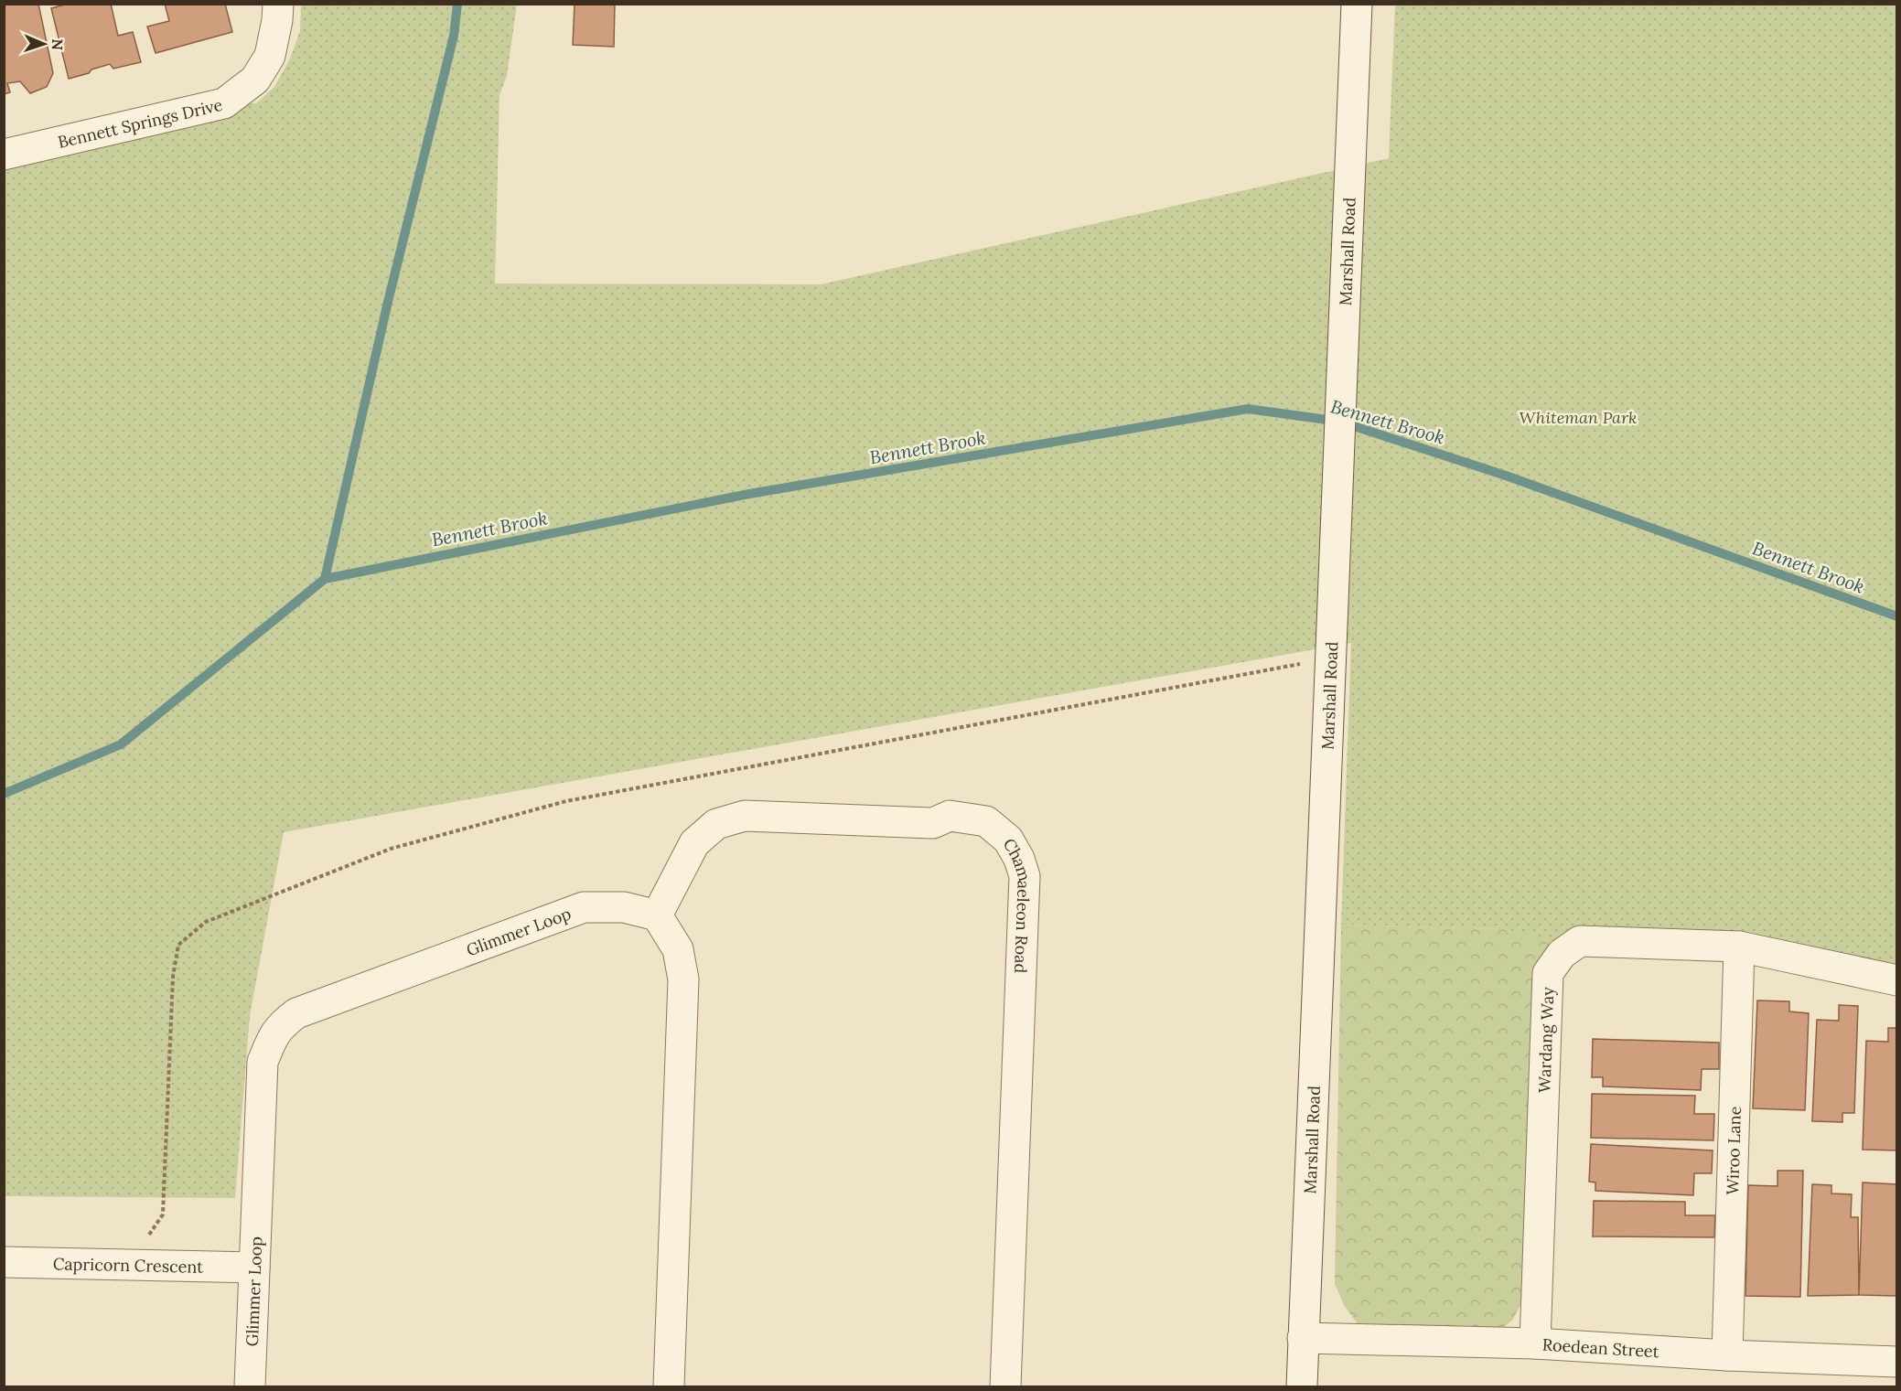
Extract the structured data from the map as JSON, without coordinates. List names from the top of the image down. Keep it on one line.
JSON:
{"streets":{"street":["Bennett Springs Drive","Marshall Road","Chamaeleon Road","Glimmer Loop","Wardang Way","Wiroo Lane","Capricorn Crescent","Roedean Street"]},"crossings":[["Marshall Road","Roedean Street"],["Chamaeleon Road","Glimmer Loop"],["Glimmer Loop","Capricorn Crescent"],["Wardang Way","Wiroo Lane"],["Wardang Way","Roedean Street"],["Wiroo Lane","Roedean Street"]],"water":["Bennett Brook"],"parks":["Whiteman Park"],"north":"right"}
